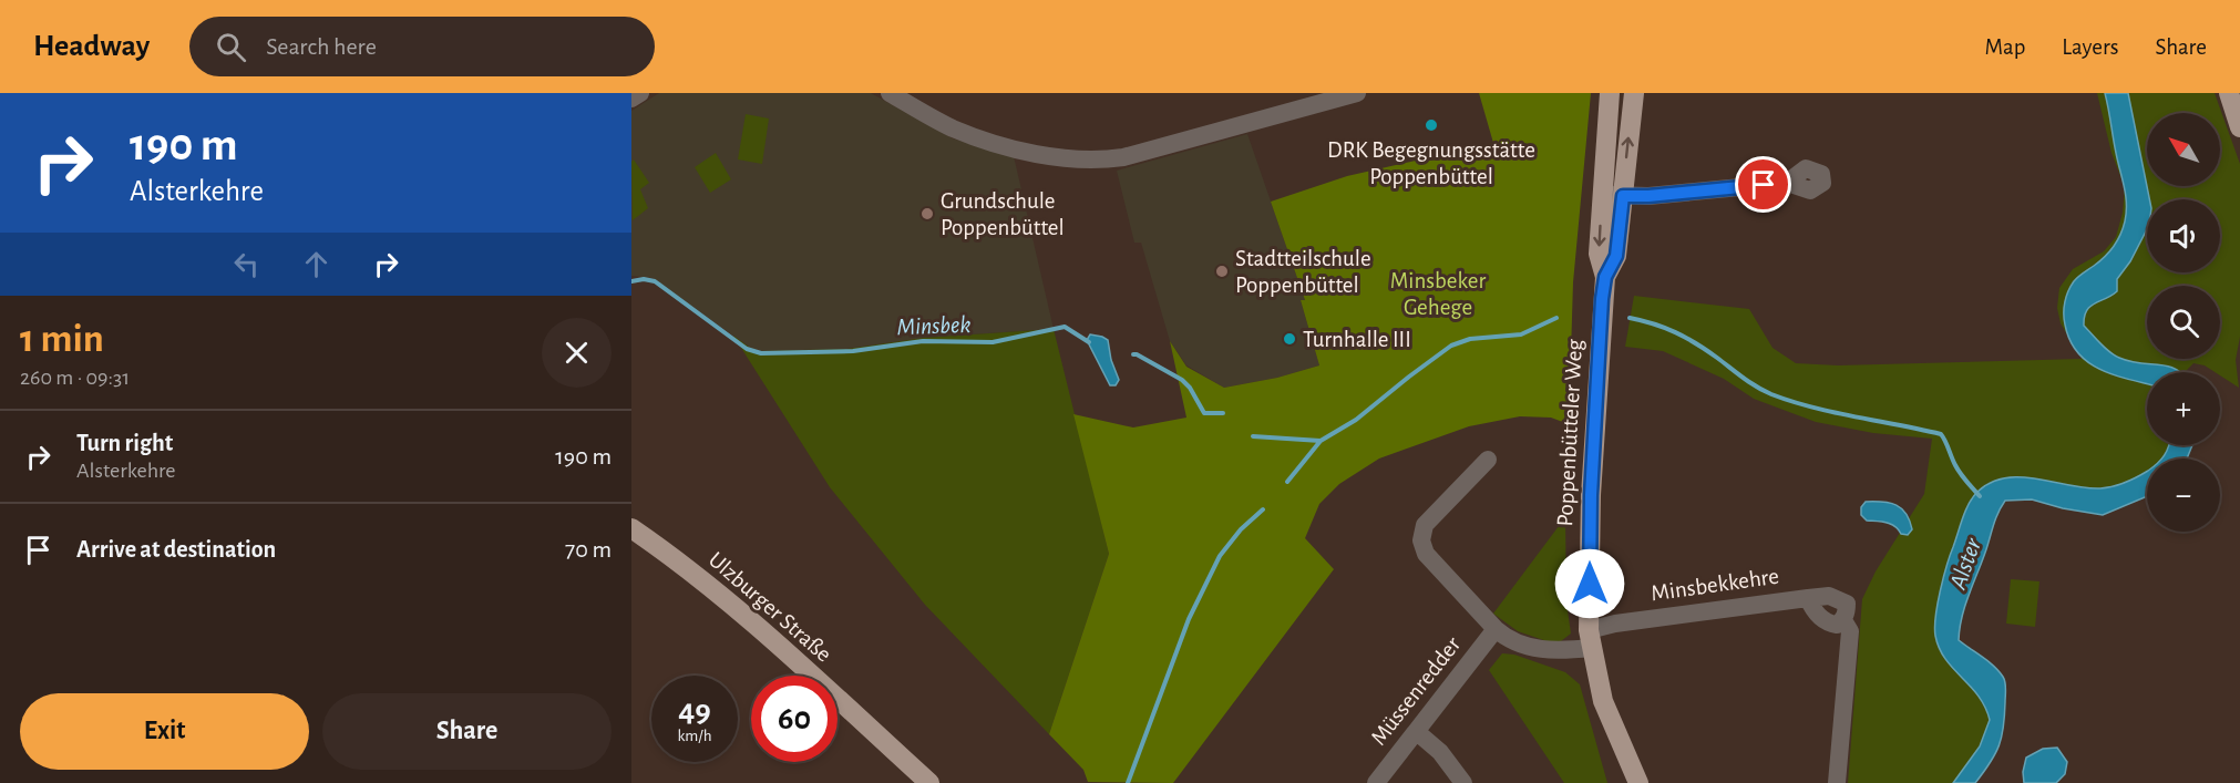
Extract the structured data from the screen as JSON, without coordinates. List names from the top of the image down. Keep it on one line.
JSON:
{"streets":{"main road":["Poppenbütteler Weg","Ulzburger Straße"],"street":["Minsbekkehre","Müssenredder"]},"crossings":[["Poppenbütteler Weg","Minsbekkehre"],["Poppenbütteler Weg","Müssenredder"],["Minsbekkehre","Müssenredder"]],"water":["Minsbek","Alster"],"parks":["Minsbeker Gehege"],"places":["DRK Begegnungsstätte Poppenbüttel","Grundschule Poppenbüttel","Stadtteilschule Poppenbüttel","Turnhalle III"],"north":"top left","page":{"header":"Headway","search":"Search here","nav":["Map","Layers","Share"],"turn":["190 m","Alsterkehre"],"map_buttons":["+","−"],"heading":["1 min","260 m · 09:31"],"list":[{"name":"Turn right","note":"Alsterkehre","value":"190 m"},{"name":"Arrive at destination","value":"70 m"}],"speed":"49 km/h","limit":"60","buttons":["Exit","Share"]}}
